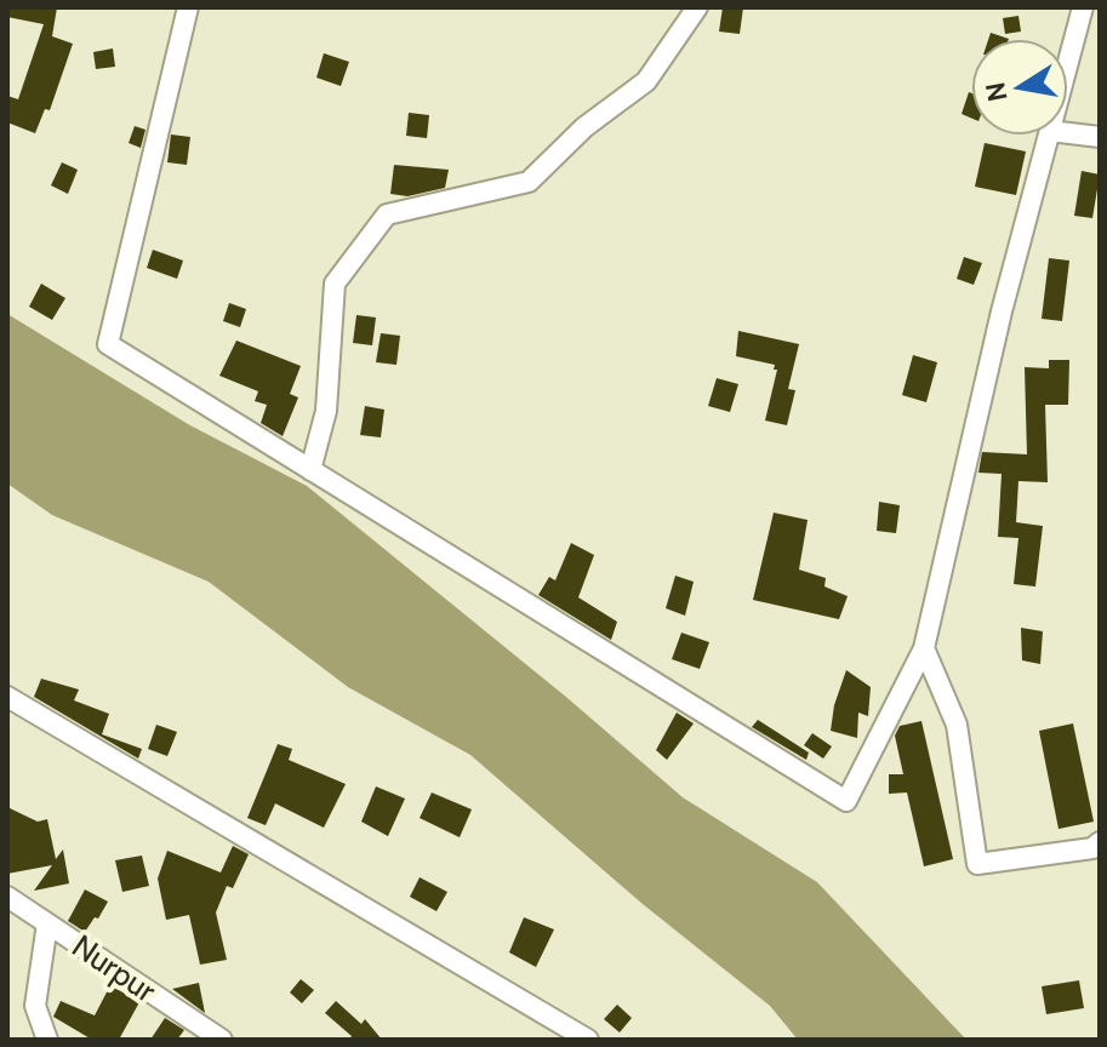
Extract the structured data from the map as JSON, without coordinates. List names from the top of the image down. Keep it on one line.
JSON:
{"streets":{"street":["Nurpur"]},"north":"left"}
